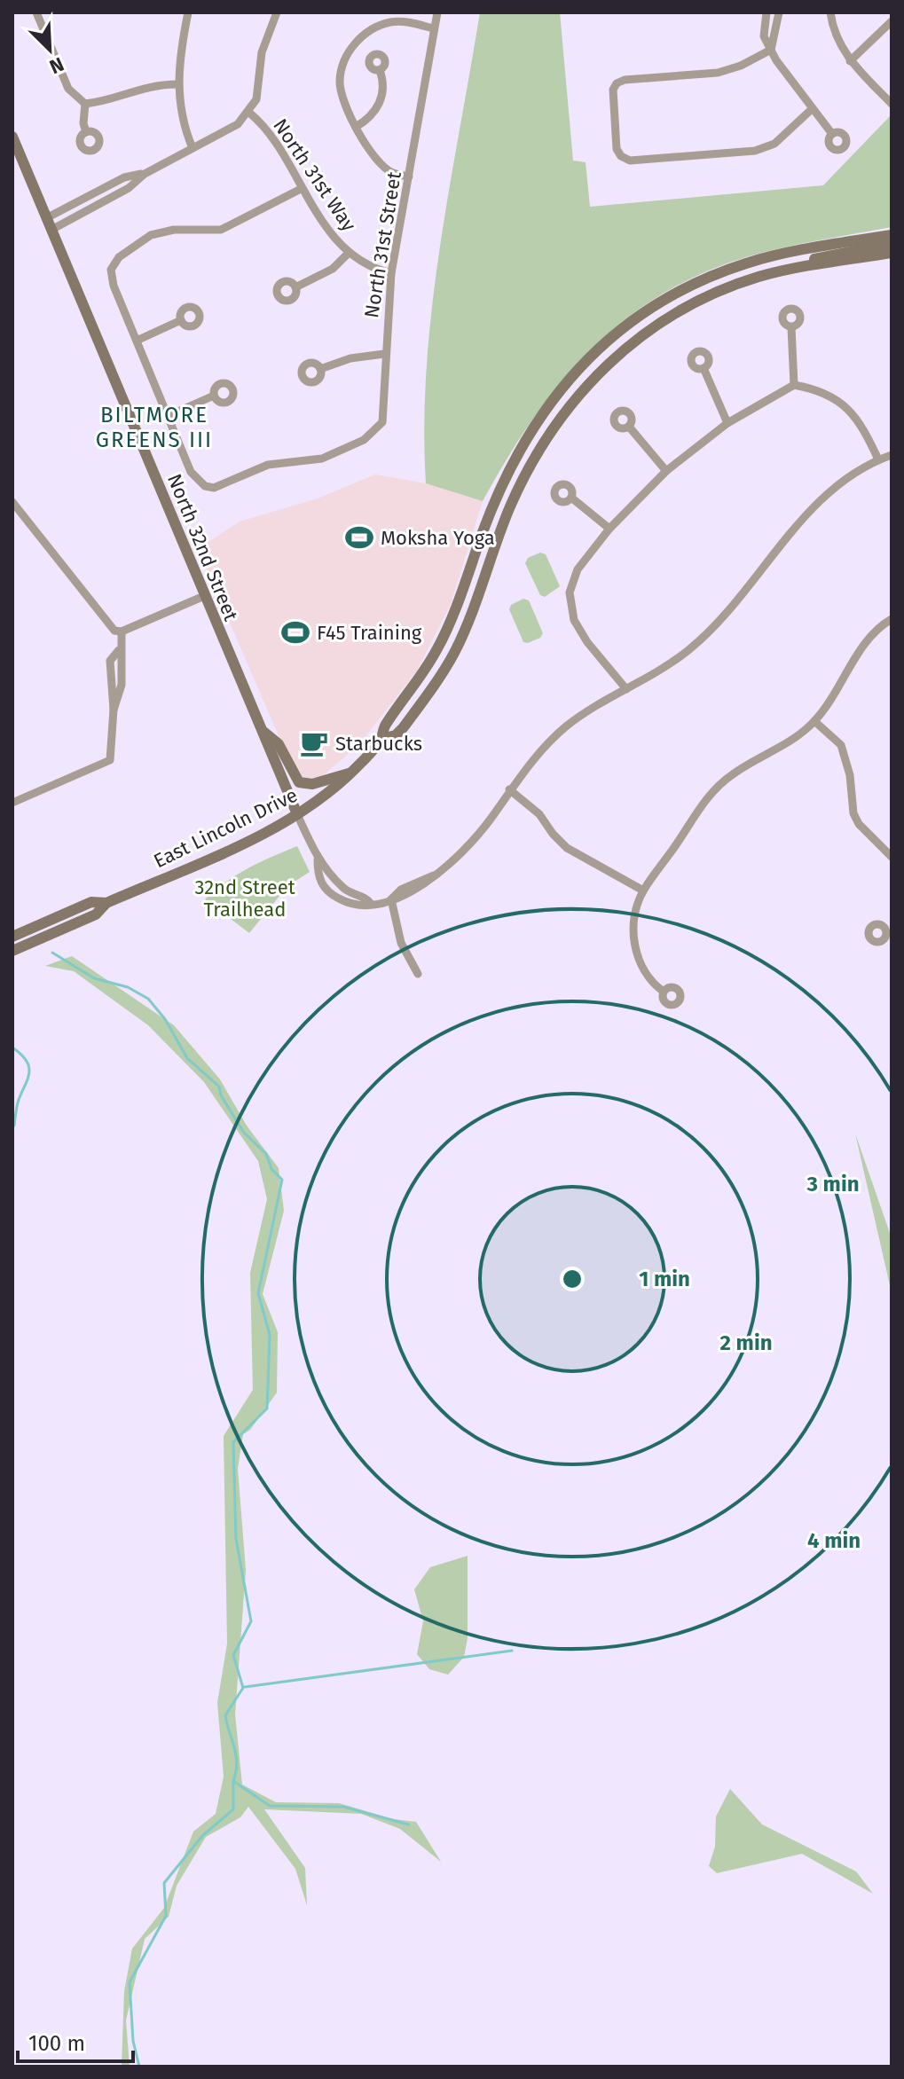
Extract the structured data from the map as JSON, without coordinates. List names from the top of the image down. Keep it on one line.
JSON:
{"streets":{"main road":["North 32nd Street","East Lincoln Drive"],"street":["North 31st Way","North 31st Street"]},"crossings":[["North 31st Way","North 31st Street"],["North 32nd Street","East Lincoln Drive"]],"districts":["BILTMORE GREENS III"],"parks":["32nd Street Trailhead"],"places":{"sports":["Moksha Yoga","F45 Training"],"cafe":["Starbucks"]},"scale_bar":"100 m","north":"bottom right","rings":["3 min","1 min","2 min","4 min"]}
